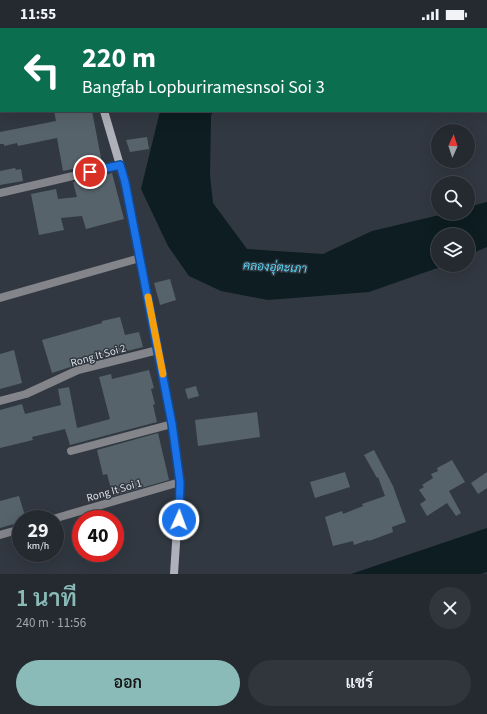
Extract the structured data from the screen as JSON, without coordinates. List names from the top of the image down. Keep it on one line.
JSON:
{"streets":{"street":["Rong It Soi 2","Rong It Soi 1"]},"water":["คลองอุ่ตะเภา"],"north":"top","page":{"status":"11:55","turn":["220 m","Bangfab Lopburiramesnsoi Soi 3"],"speed":"29 km/h","limit":"40","heading":["1 นาที","240 m · 11:56"],"buttons":["ออก","แชร์"]}}
